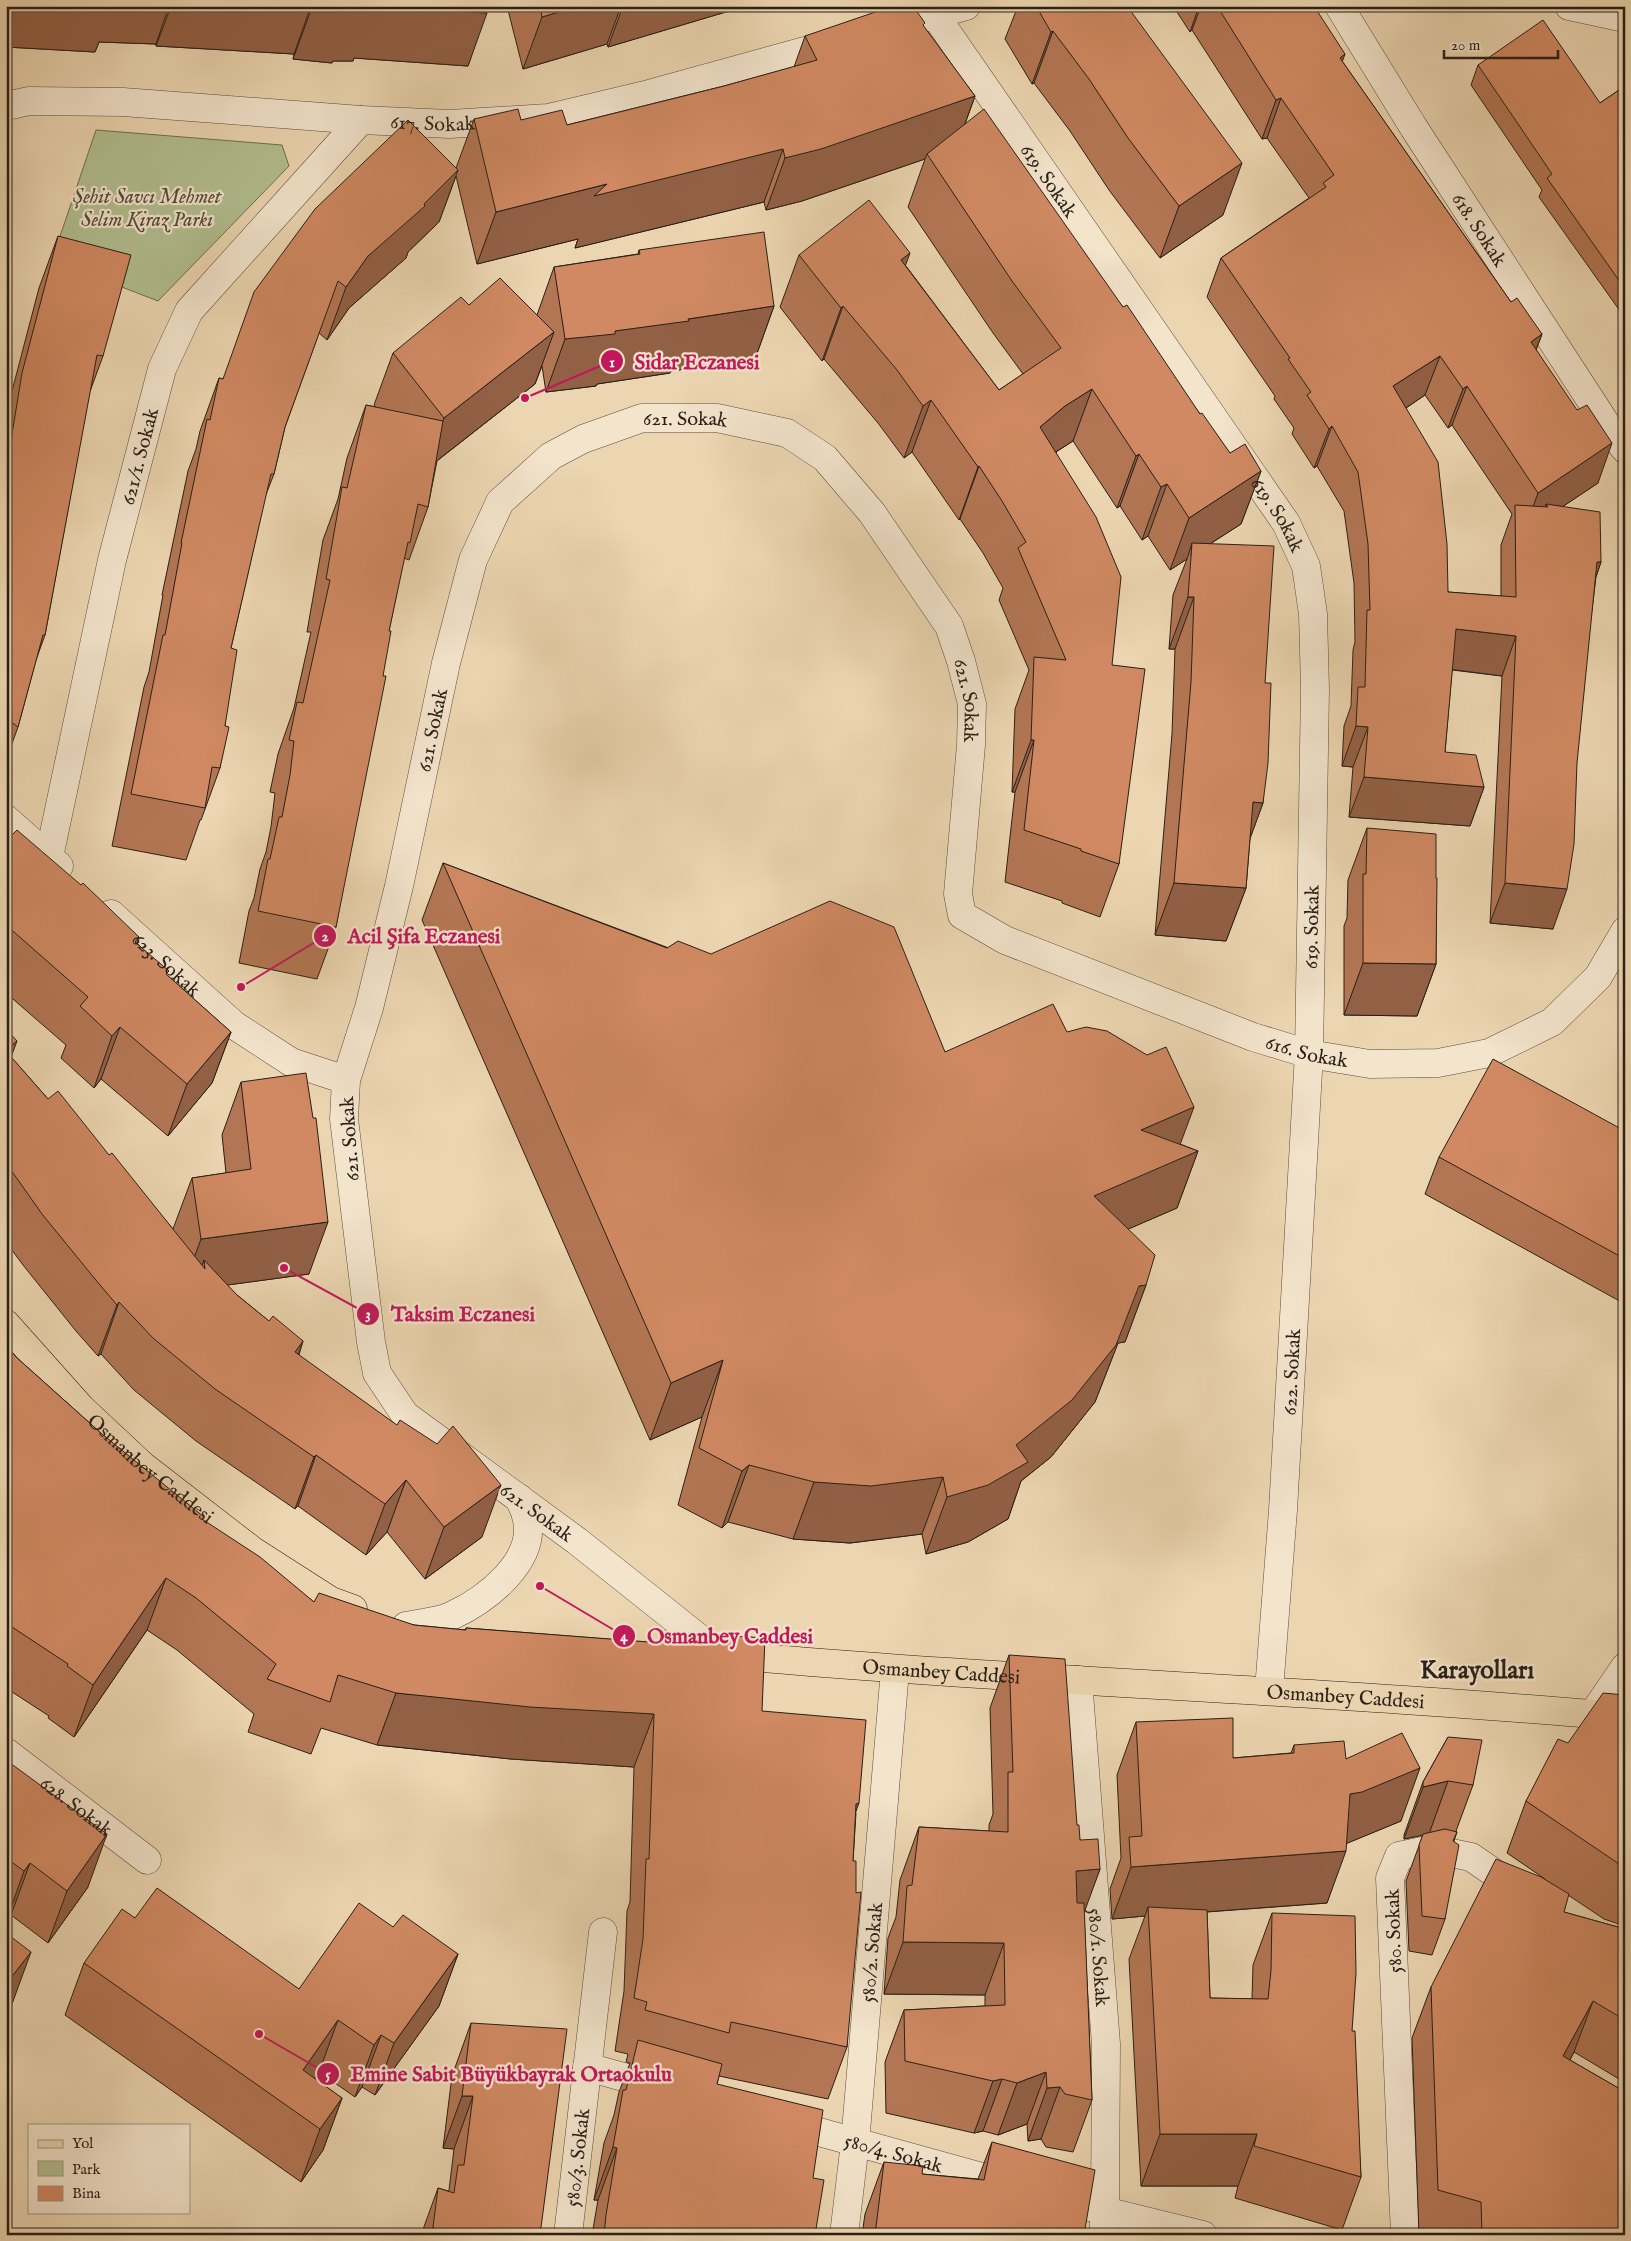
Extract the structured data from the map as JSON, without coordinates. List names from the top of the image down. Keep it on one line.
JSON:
{"streets":{"main road":["Osmanbey Caddesi"],"street":["617. Sokak","619. Sokak","618. Sokak","621. Sokak","621/1. Sokak","623. Sokak","616. Sokak","622. Sokak","628. Sokak","580. Sokak","580/2. Sokak","580/1. Sokak","580/4. Sokak","580/3. Sokak"]},"crossings":[["617. Sokak","621/1. Sokak"],["619. Sokak","616. Sokak"],["619. Sokak","622. Sokak"],["621. Sokak","623. Sokak"],["621. Sokak","616. Sokak"],["621. Sokak","Osmanbey Caddesi"],["621/1. Sokak","623. Sokak"],["616. Sokak","622. Sokak"],["622. Sokak","Osmanbey Caddesi"],["Osmanbey Caddesi","580/2. Sokak"],["Osmanbey Caddesi","580/1. Sokak"],["580/2. Sokak","580/4. Sokak"],["580/1. Sokak","580/4. Sokak"]],"districts":["Karayolları"],"parks":["Şehit Savcı Mehmet Selim Kiraz Parkı"],"places":["Sidar Eczanesi","Acil Şifa Eczanesi","Taksim Eczanesi","Osmanbey Caddesi","Emine Sabit Büyükbayrak Ortaokulu"],"legend":["Yol","Park","Bina"],"scale_bar":"20 m"}
